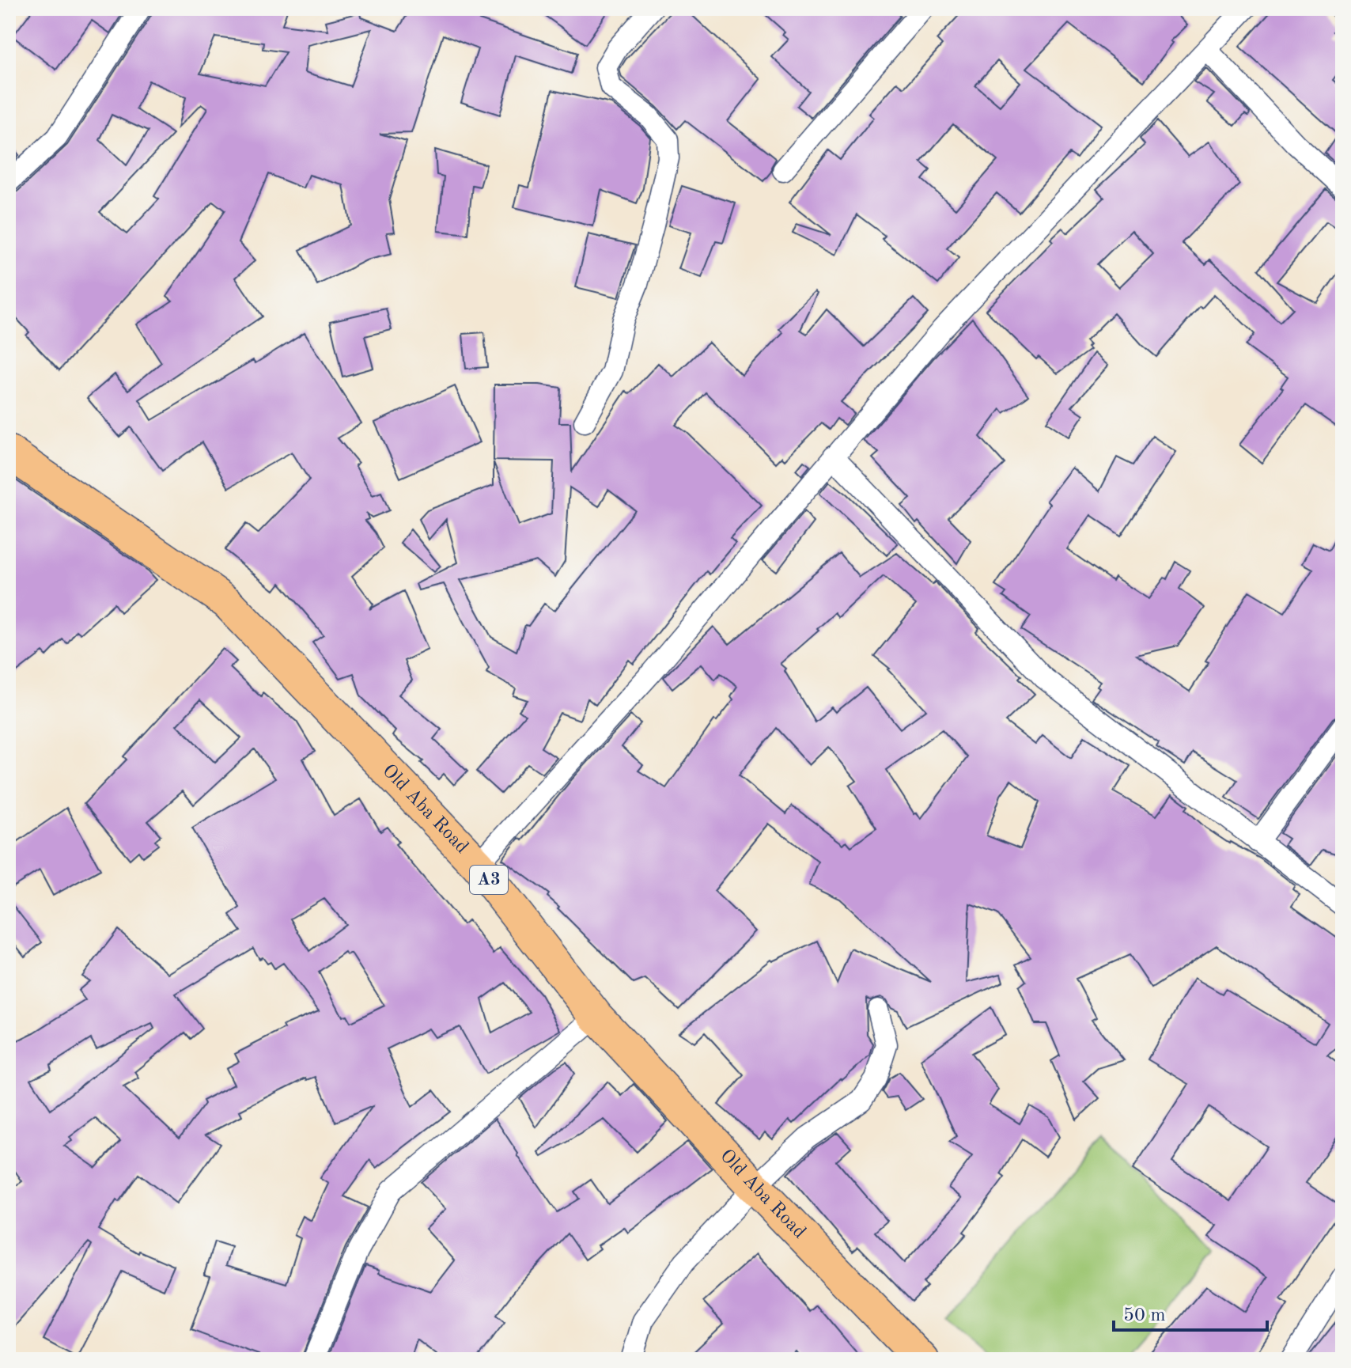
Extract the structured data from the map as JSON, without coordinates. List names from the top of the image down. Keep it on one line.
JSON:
{"streets":{"main road":["Old Aba Road","A3"]},"scale_bar":"50 m"}
